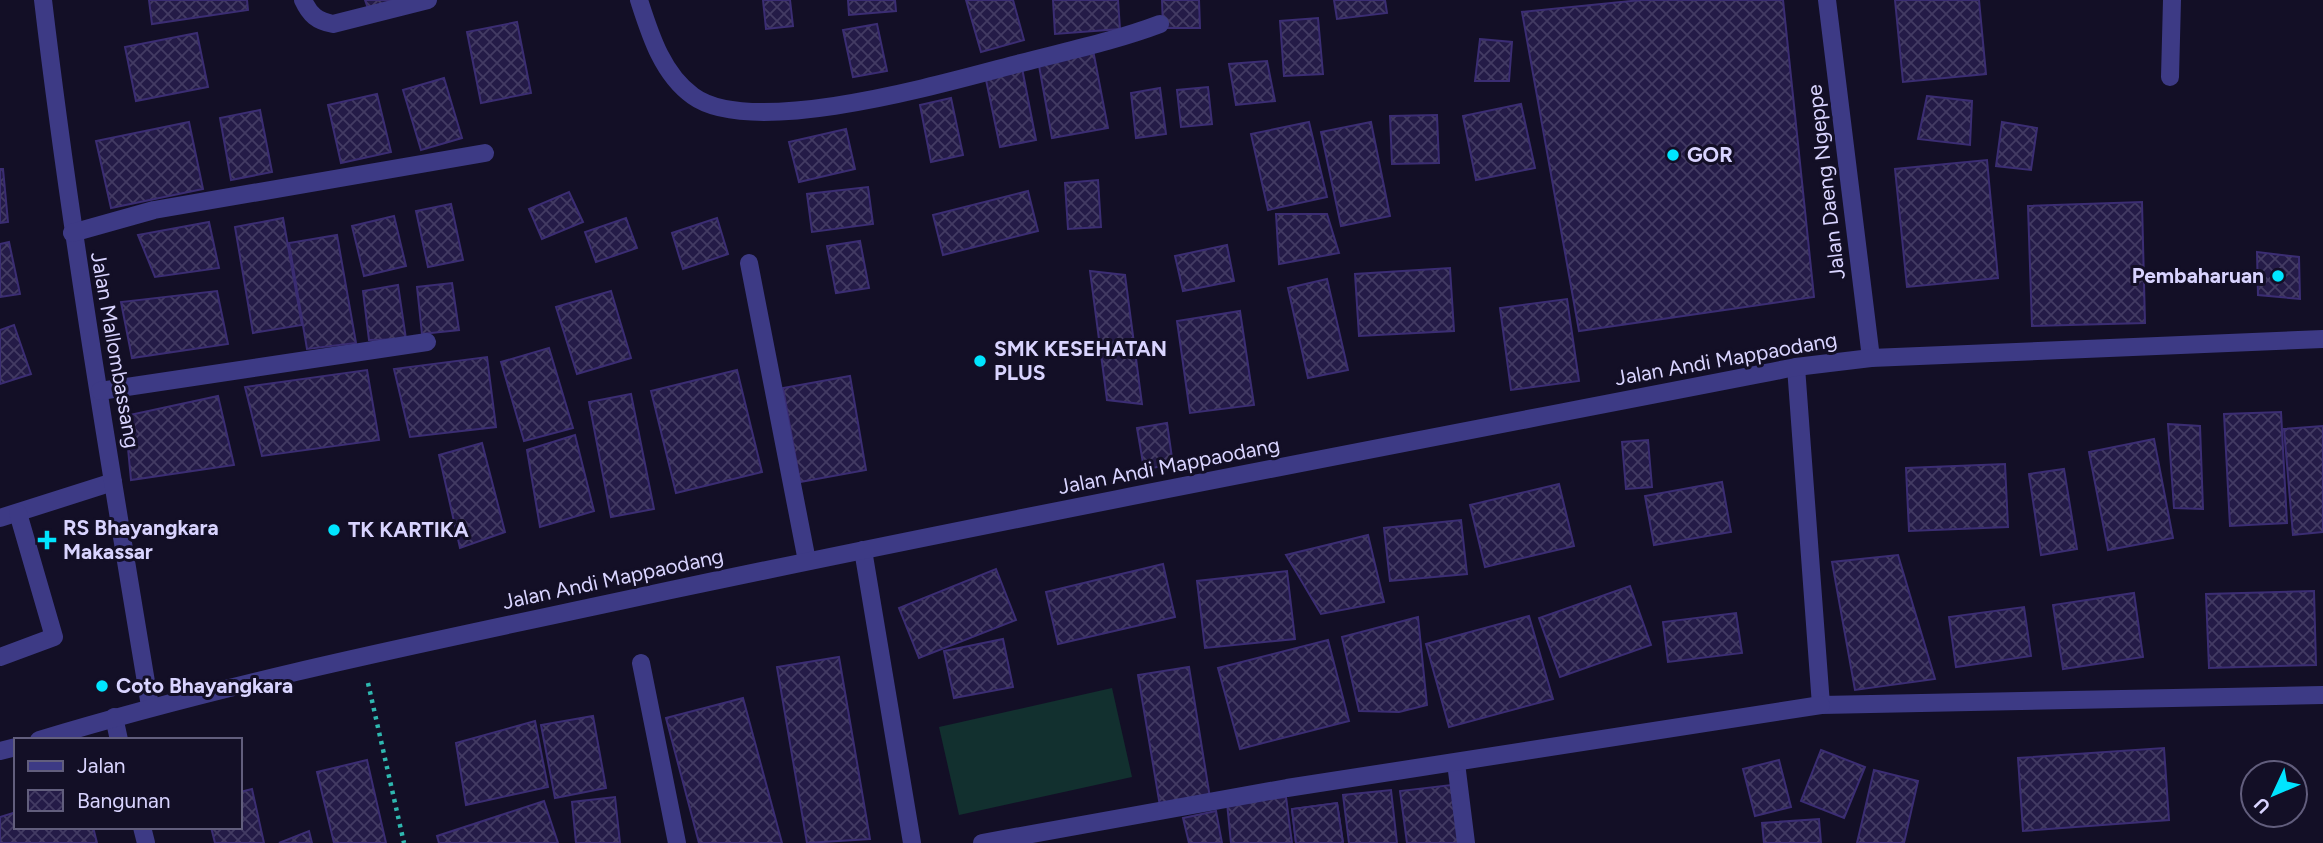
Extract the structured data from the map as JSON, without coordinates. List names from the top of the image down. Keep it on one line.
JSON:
{"streets":{"street":["Jalan Daeng Ngeppe","Jalan Mallombassang","Jalan Andi Mappaodang"]},"crossings":[["Jalan Daeng Ngeppe","Jalan Andi Mappaodang"],["Jalan Mallombassang","Jalan Andi Mappaodang"]],"places":{"other":["GOR","Pembaharuan","SMK KESEHATAN PLUS","TK KARTIKA","Coto Bhayangkara"],"health":["RS Bhayangkara Makassar"]},"legend":["Jalan","Bangunan"],"north":"bottom left"}
